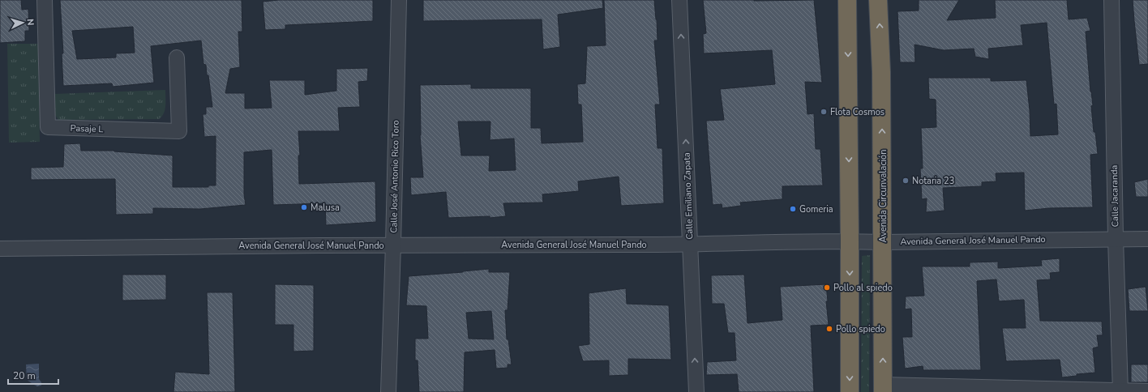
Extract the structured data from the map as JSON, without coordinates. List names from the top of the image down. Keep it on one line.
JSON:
{"streets":{"highway":["Avenida Circunvalación"],"street":["Pasaje L","Calle José Antonio Rico Toro","Calle Emiliano Zapata","Calle Jacaranda","Avenida General José Manuel Pando"]},"crossings":[["Calle José Antonio Rico Toro","Avenida General José Manuel Pando"],["Calle Emiliano Zapata","Avenida General José Manuel Pando"],["Avenida Circunvalación","Avenida General José Manuel Pando"],["Calle Jacaranda","Avenida General José Manuel Pando"]],"one_way":["Calle Emiliano Zapata"],"places":["Flota Cosmos","Notaria 23","Malusa","Gomeria","Pollo al spiedo","Pollo spiedo"],"scale_bar":"20 m","north":"right"}
